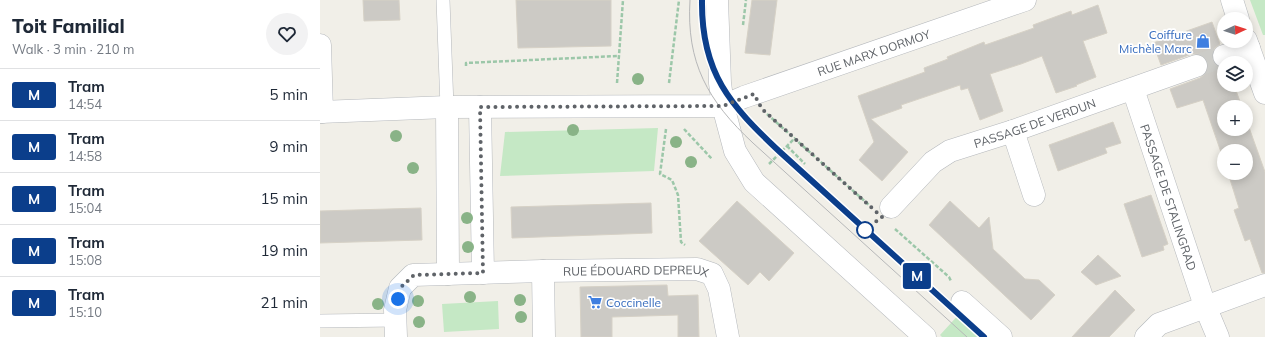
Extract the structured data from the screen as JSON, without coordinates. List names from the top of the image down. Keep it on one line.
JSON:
{"streets":{"street":["RUE MARX DORMOY","PASSAGE DE VERDUN","PASSAGE DE STALINGRAD","RUE ÉDOUARD DEPREUX"]},"crossings":[["PASSAGE DE VERDUN","PASSAGE DE STALINGRAD"]],"places":{"shop":["Coiffure Michèle Marc"],"supermarket":["Coccinelle"]},"lines":["tram line M"],"north":"right","page":{"heading":["Toit Familial","Walk · 3 min · 210 m"],"on_map":"M","map_buttons":["+","−"],"list":[{"mark":"M","name":"Tram","note":"14:54","value":"5 min"},{"mark":"M","name":"Tram","note":"14:58","value":"9 min"},{"mark":"M","name":"Tram","note":"15:04","value":"15 min"},{"mark":"M","name":"Tram","note":"15:08","value":"19 min"},{"mark":"M","name":"Tram","note":"15:10","value":"21 min"}]}}
